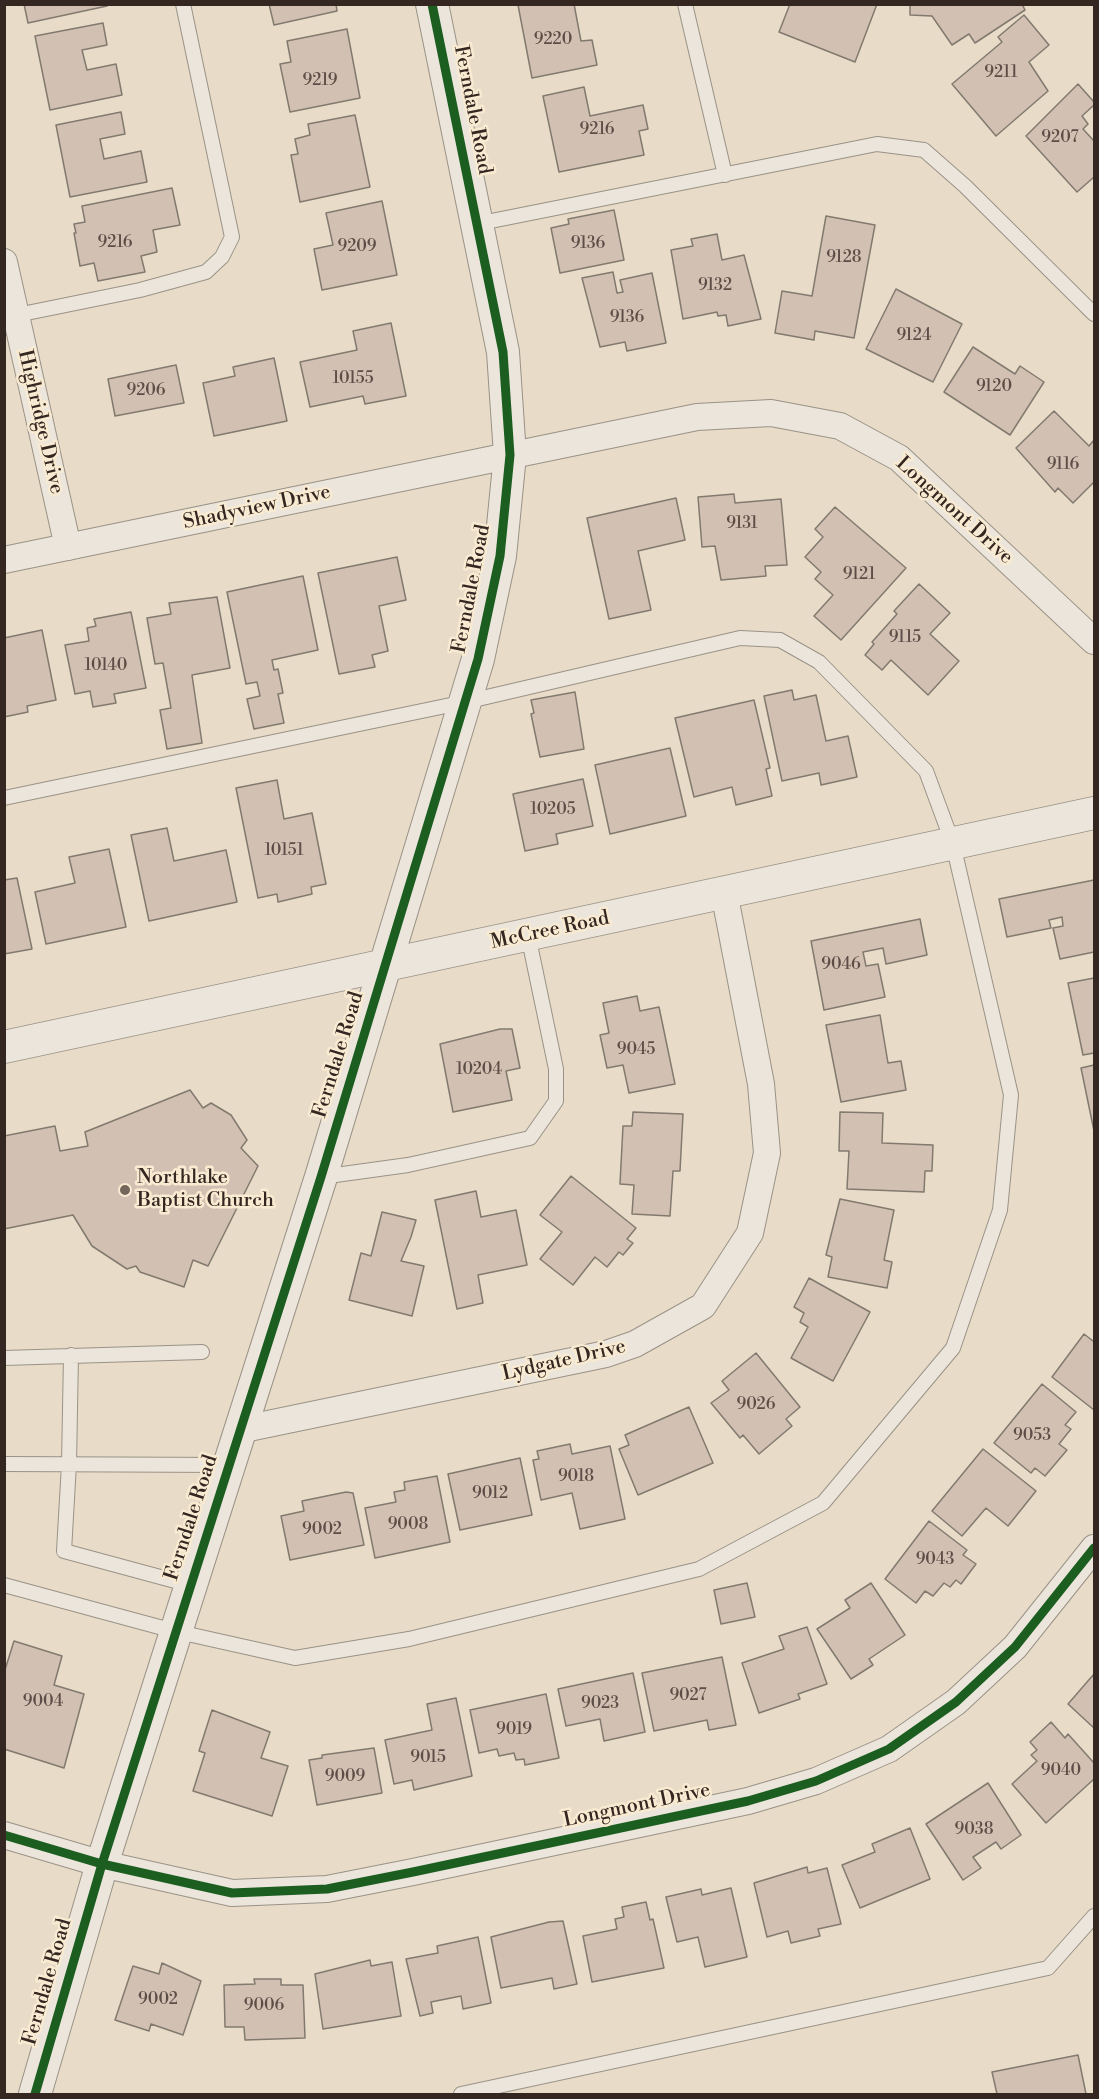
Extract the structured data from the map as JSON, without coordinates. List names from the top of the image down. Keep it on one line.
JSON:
{"streets":{"street":["Ferndale Road","Highridge Drive","Shadyview Drive","Longmont Drive","McCree Road","Lydgate Drive"]},"crossings":[["Ferndale Road","Shadyview Drive"],["Ferndale Road","Longmont Drive"],["Ferndale Road","McCree Road"],["Ferndale Road","Lydgate Drive"],["Highridge Drive","Shadyview Drive"],["Shadyview Drive","Longmont Drive"],["McCree Road","Lydgate Drive"]],"places":["Northlake Baptist Church"],"house_numbers":["9220","9211","9219","9216","9207","9216","9136","9209","9128","9132","9136","9124","10155","9120","9206","9116","9131","9121","9115","10140","10205","10151","9046","9045","10204","9026","9053","9018","9012","9008","9002","9043","9027","9004","9023","9019","9015","9040","9009","9038","9002","9006"]}
